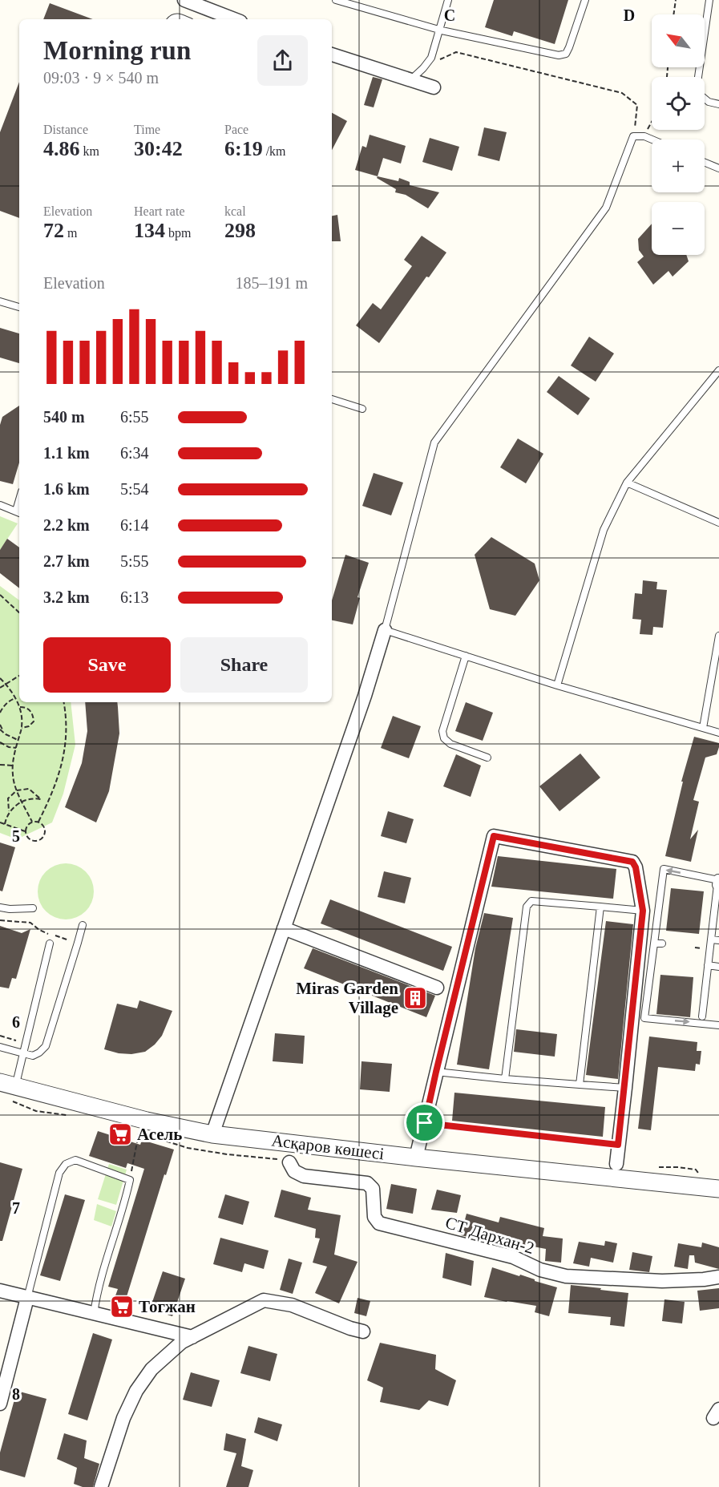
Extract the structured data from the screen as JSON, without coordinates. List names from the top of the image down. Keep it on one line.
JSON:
{"streets":{"street":["Асқаров көшесі","СТ Дархан-2"]},"places":{"building":["Miras Garden Village"],"supermarket":["Асель","Тогжан"]},"north":"top left","page":{"map_buttons":["+","−"],"heading":["Morning run","09:03 · 9 × 540 m"],"stats":[["Distance","4.86 km"],["Time","30:42"],["Pace","6:19 /km"],["Elevation","72 m"],["Heart rate","134 bpm"],["kcal","298"]],"chart":["Elevation","185–191 m"],"list":[{"name":"540 m","note":"6:55"},{"name":"1.1 km","note":"6:34"},{"name":"1.6 km","note":"5:54"},{"name":"2.2 km","note":"6:14"},{"name":"2.7 km","note":"5:55"},{"name":"3.2 km","note":"6:13"}],"buttons":["Save","Share"]},"grid":{"columns":["C","D"],"rows":["5","6","7","8"]}}
